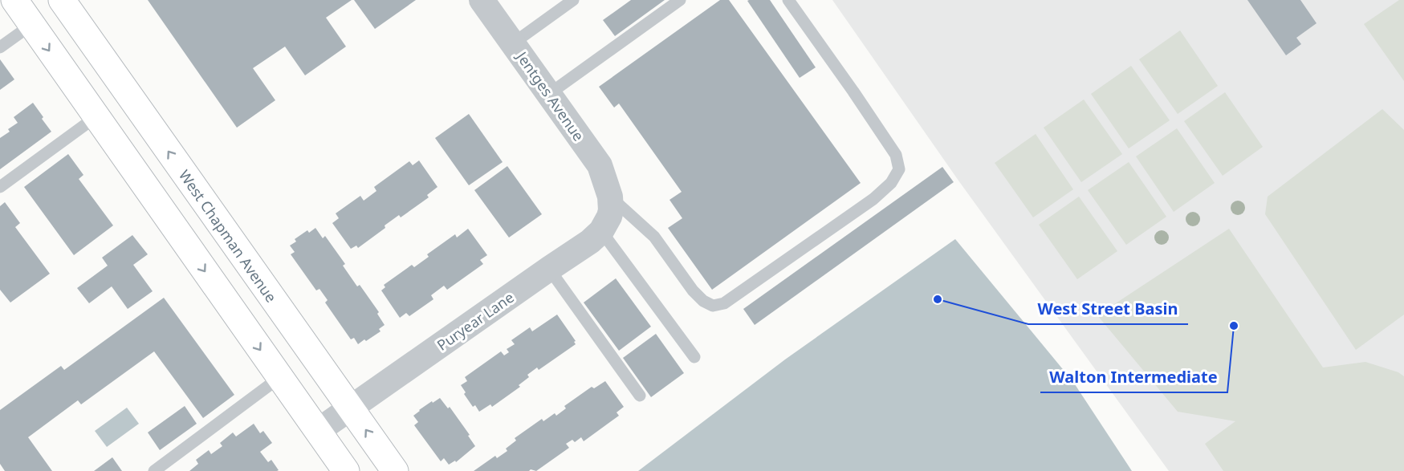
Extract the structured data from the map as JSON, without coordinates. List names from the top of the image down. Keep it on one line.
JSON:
{"streets":{"main road":["West Chapman Avenue"],"street":["Jentges Avenue","Puryear Lane"]},"crossings":[["Jentges Avenue","Puryear Lane"],["West Chapman Avenue","Puryear Lane"]],"places":["West Street Basin","Walton Intermediate"]}
